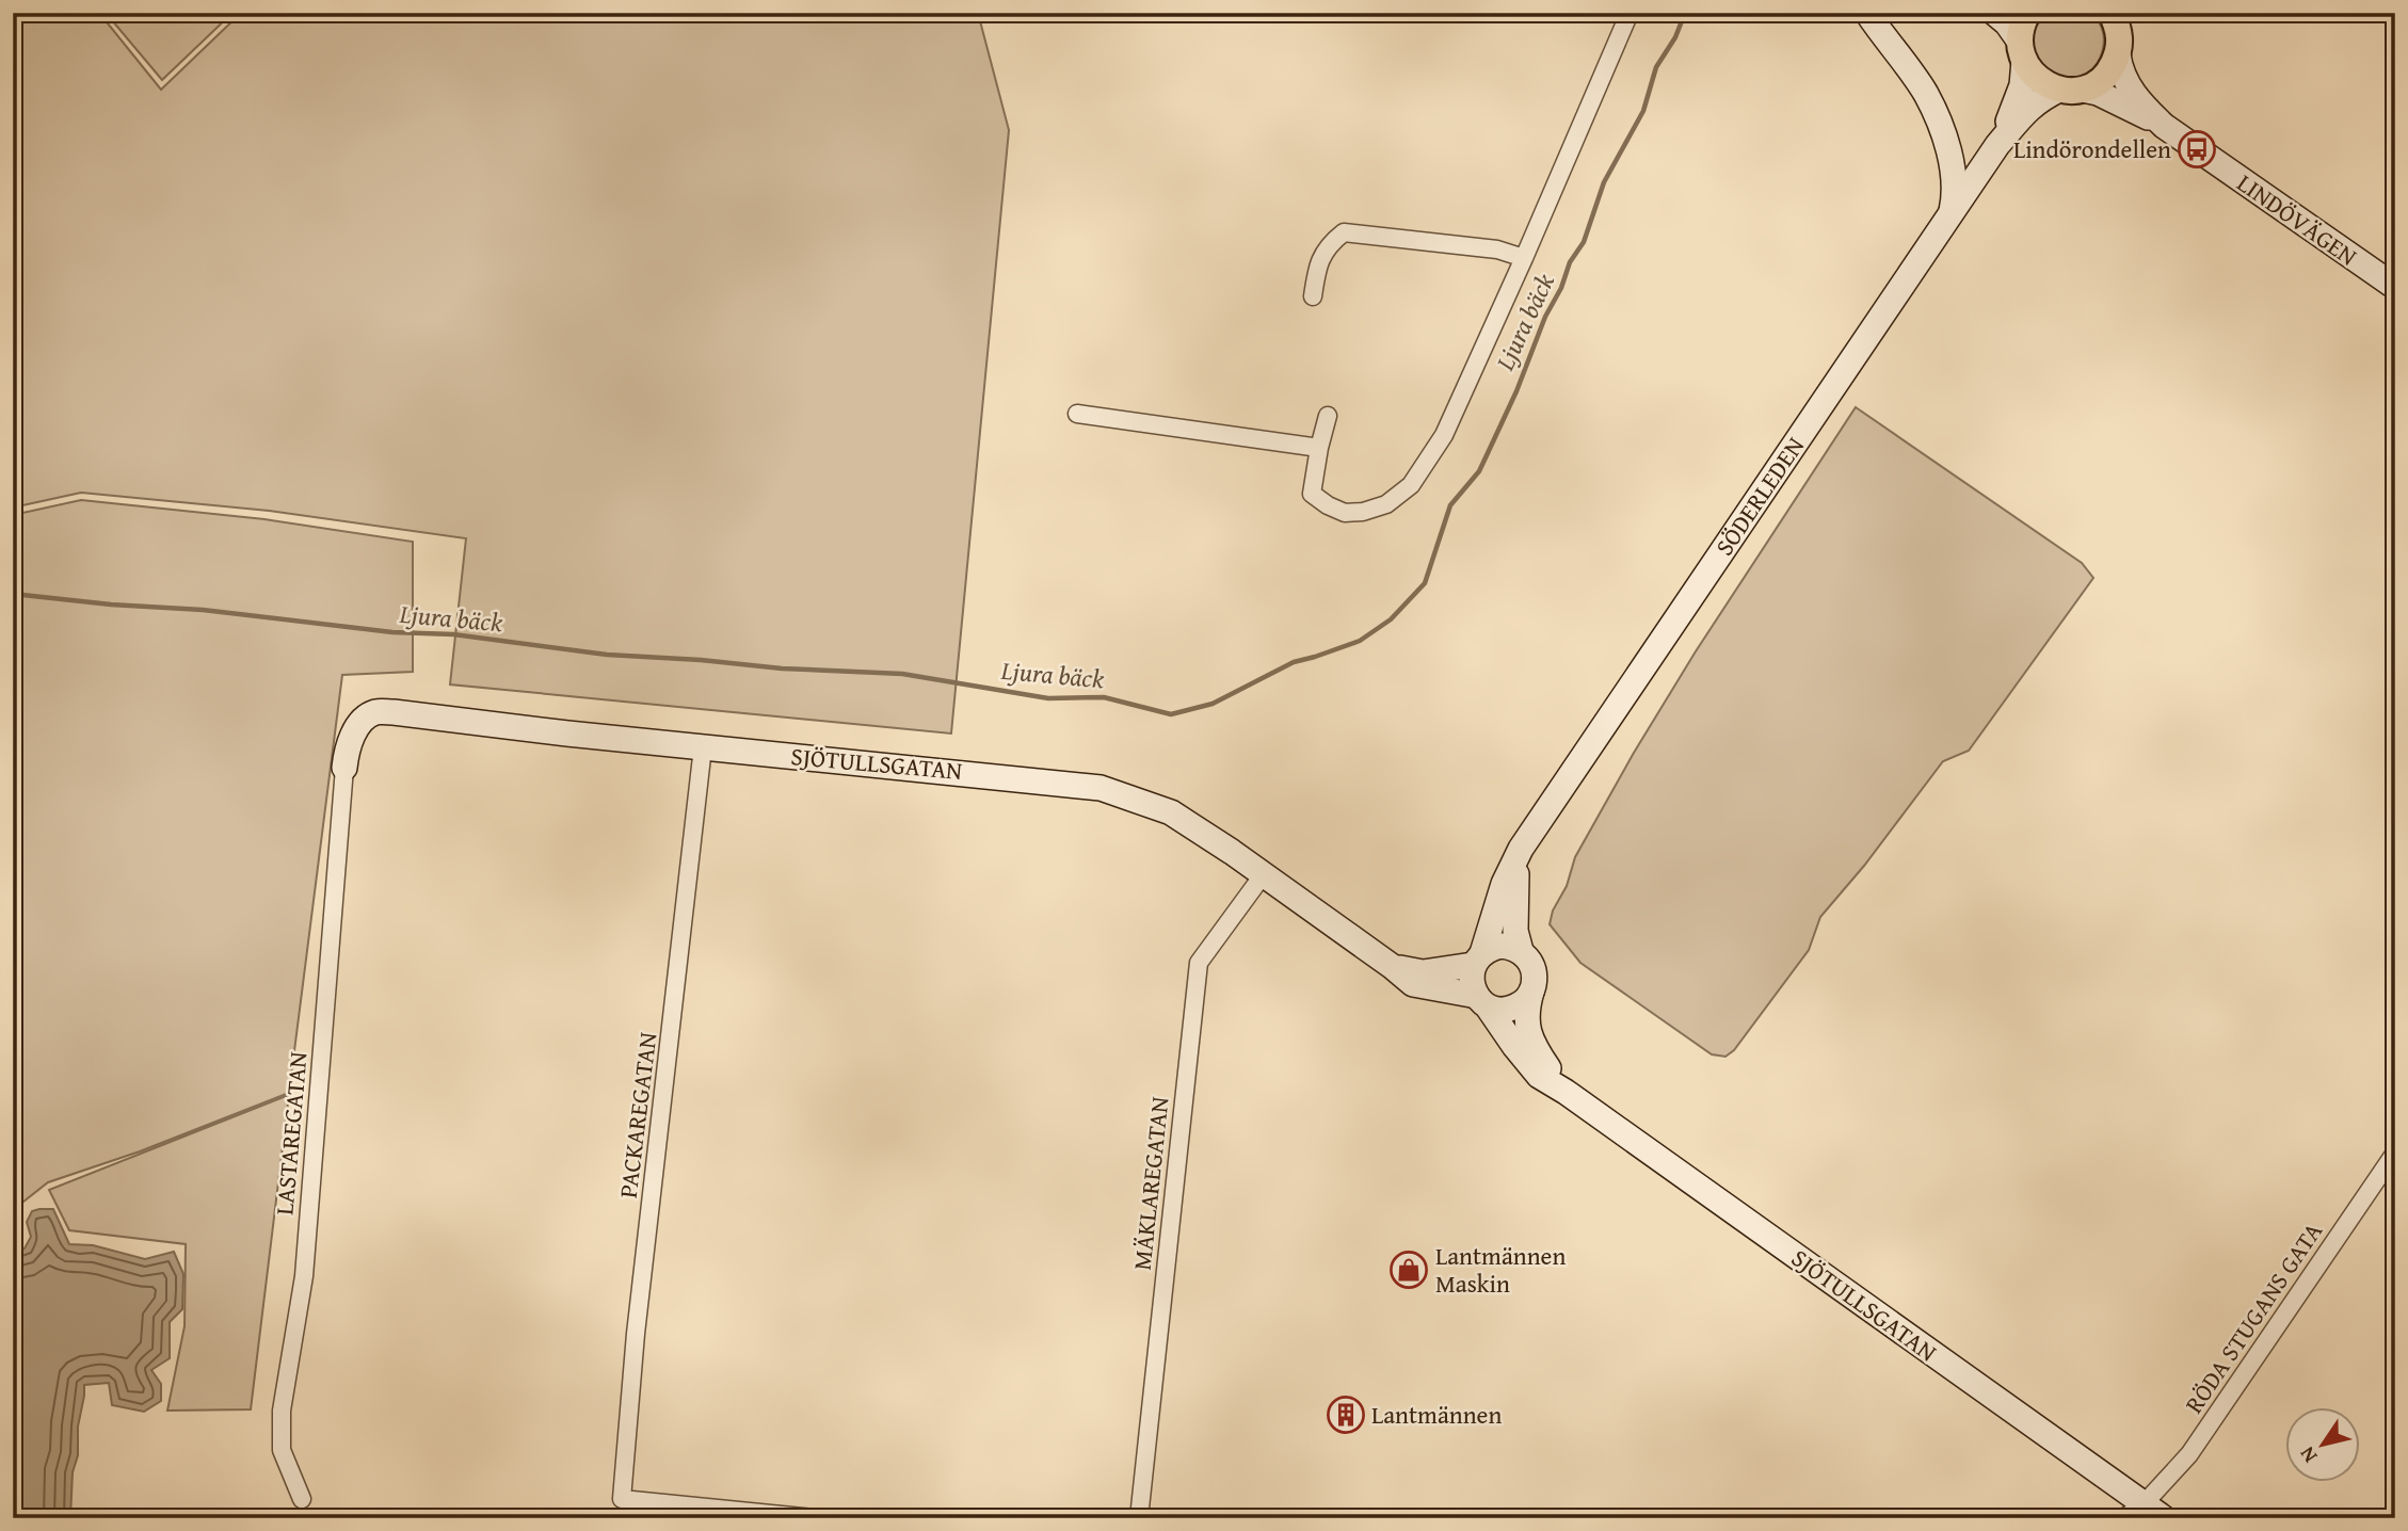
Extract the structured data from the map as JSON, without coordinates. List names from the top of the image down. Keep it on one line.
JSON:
{"streets":{"main road":["LINDÖVÄGEN","SÖDERLEDEN","SJÖTULLSGATAN"],"street":["PACKAREGATAN","LASTAREGATAN","MÄKLAREGATAN","RÖDA STUGANS GATA"]},"crossings":[["LINDÖVÄGEN","SÖDERLEDEN"],["SÖDERLEDEN","SJÖTULLSGATAN"],["SJÖTULLSGATAN","PACKAREGATAN"],["SJÖTULLSGATAN","LASTAREGATAN"],["SJÖTULLSGATAN","MÄKLAREGATAN"],["SJÖTULLSGATAN","RÖDA STUGANS GATA"]],"water":["Ljura bäck"],"places":{"bus stop":["Lindörondellen"],"shop":["Lantmännen Maskin"],"building":["Lantmännen"]},"north":"bottom left"}
